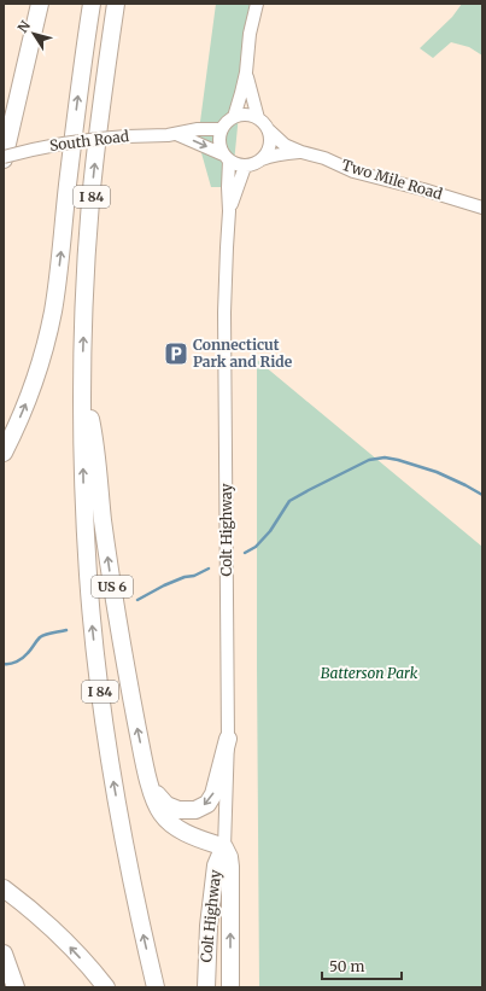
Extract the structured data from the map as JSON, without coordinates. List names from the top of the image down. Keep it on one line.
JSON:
{"streets":{"highway":["I 84","Colt Highway","US 6"],"main road":["South Road","Two Mile Road"]},"crossings":[["South Road","Two Mile Road"],["South Road","Colt Highway"],["Two Mile Road","Colt Highway"],["I 84","US 6"],["Colt Highway","US 6"]],"parks":["Batterson Park"],"places":{"parking":["Connecticut Park and Ride"]},"scale_bar":"50 m","north":"top left"}
